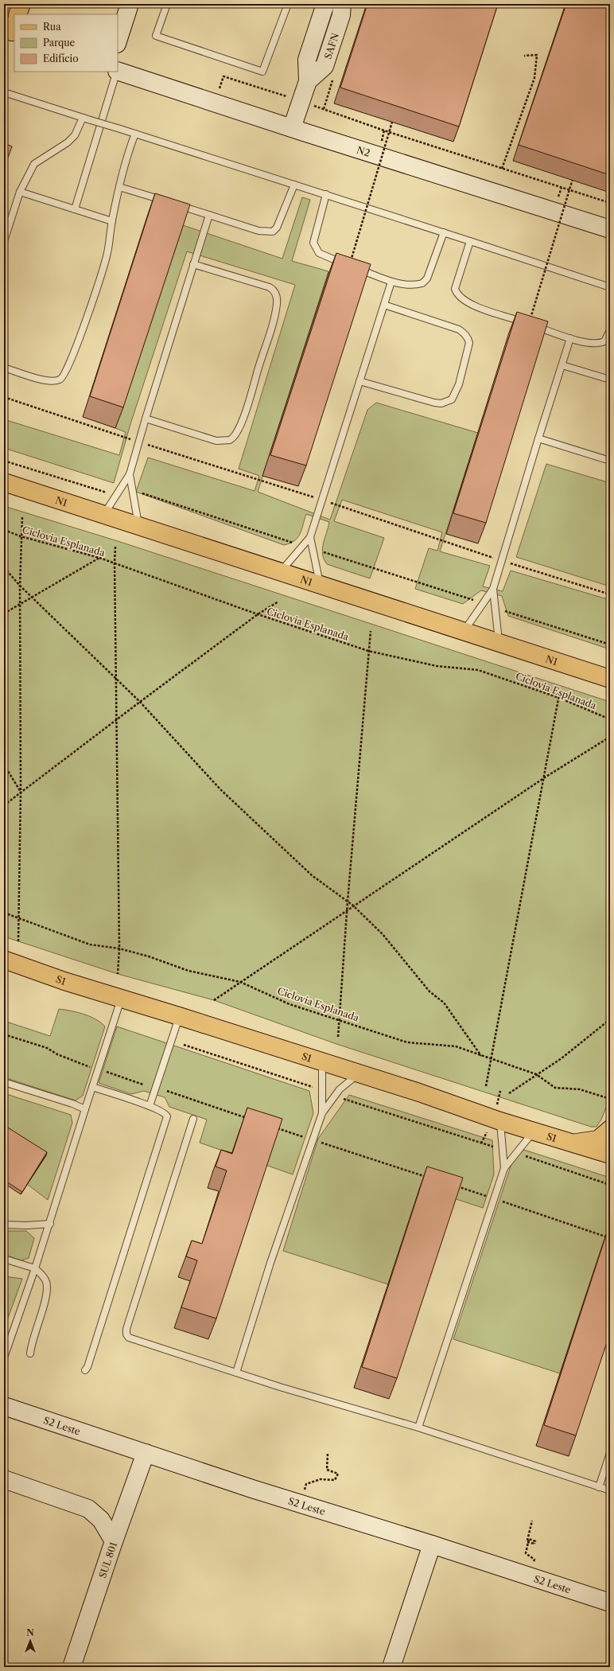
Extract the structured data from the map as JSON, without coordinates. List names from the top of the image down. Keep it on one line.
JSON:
{"streets":{"main road":["SAFN","N2","N1","S1","S2 Leste","SUL 801"],"path":["Ciclovia Esplanada"]},"crossings":[["SAFN","N2"],["S2 Leste","SUL 801"]],"legend":["Rua","Parque","Edifício"],"north":"top"}
